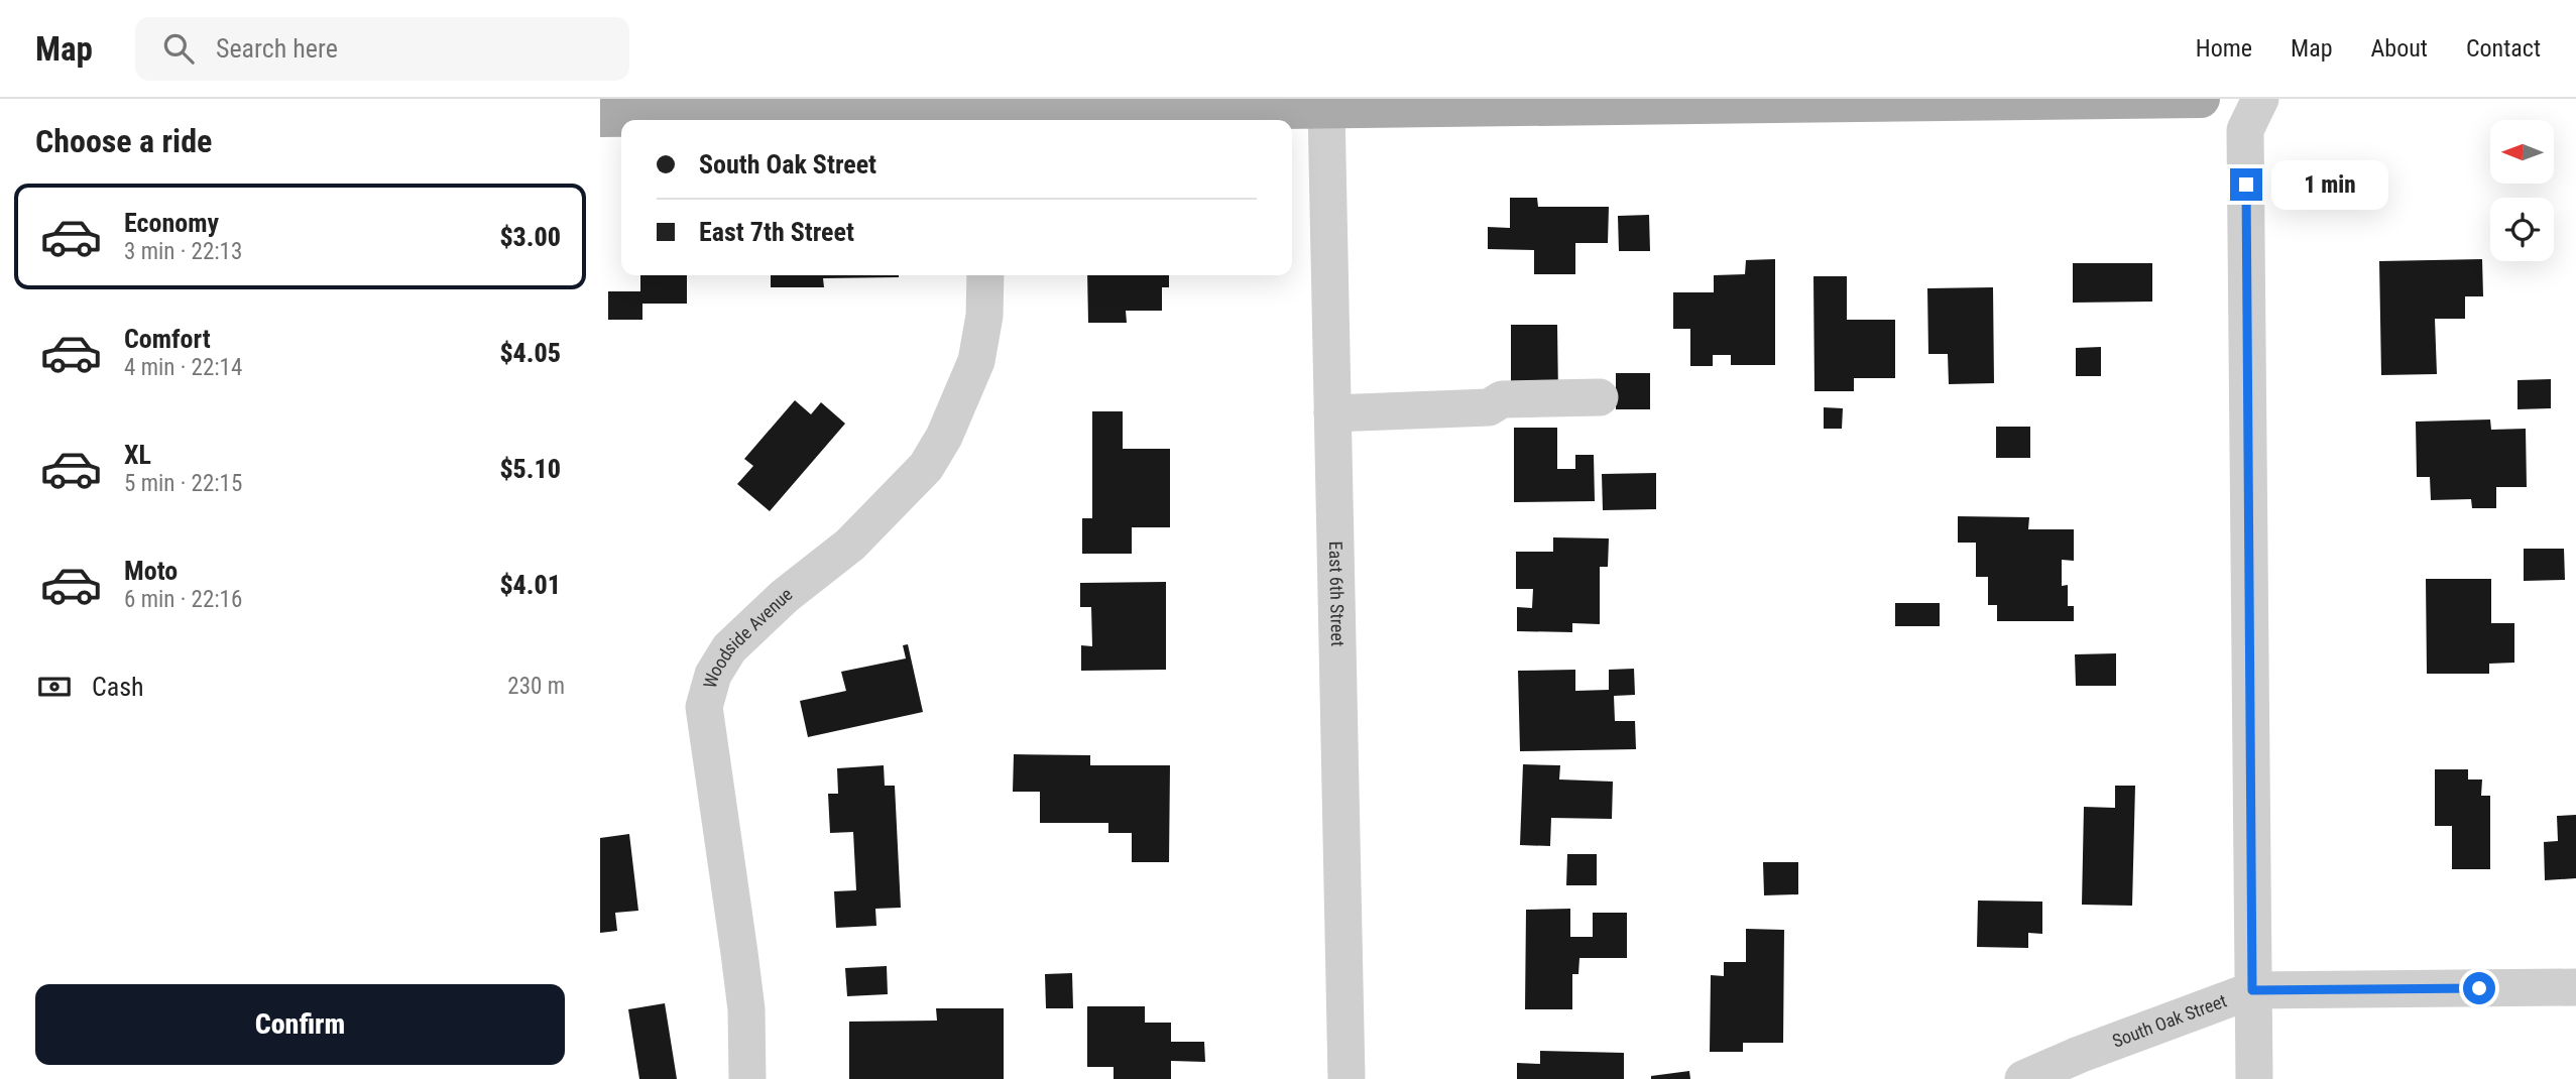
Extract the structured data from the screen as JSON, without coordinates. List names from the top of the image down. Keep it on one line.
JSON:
{"streets":{"street":["East 6th Street","Woodside Avenue","South Oak Street"]},"north":"left","page":{"header":"Map","search":"Search here","nav":["Home","Map","About","Contact"],"heading":"Choose a ride","banner":["South Oak Street","East 7th Street"],"bubble":"1 min","list":[{"name":"Economy","note":"3 min · 22:13","value":"$3.00"},{"name":"Comfort","note":"4 min · 22:14","value":"$4.05"},{"name":"XL","note":"5 min · 22:15","value":"$5.10"},{"name":"Moto","note":"6 min · 22:16","value":"$4.01"}],"pay":["Cash","230 m"],"buttons":"Confirm"}}
